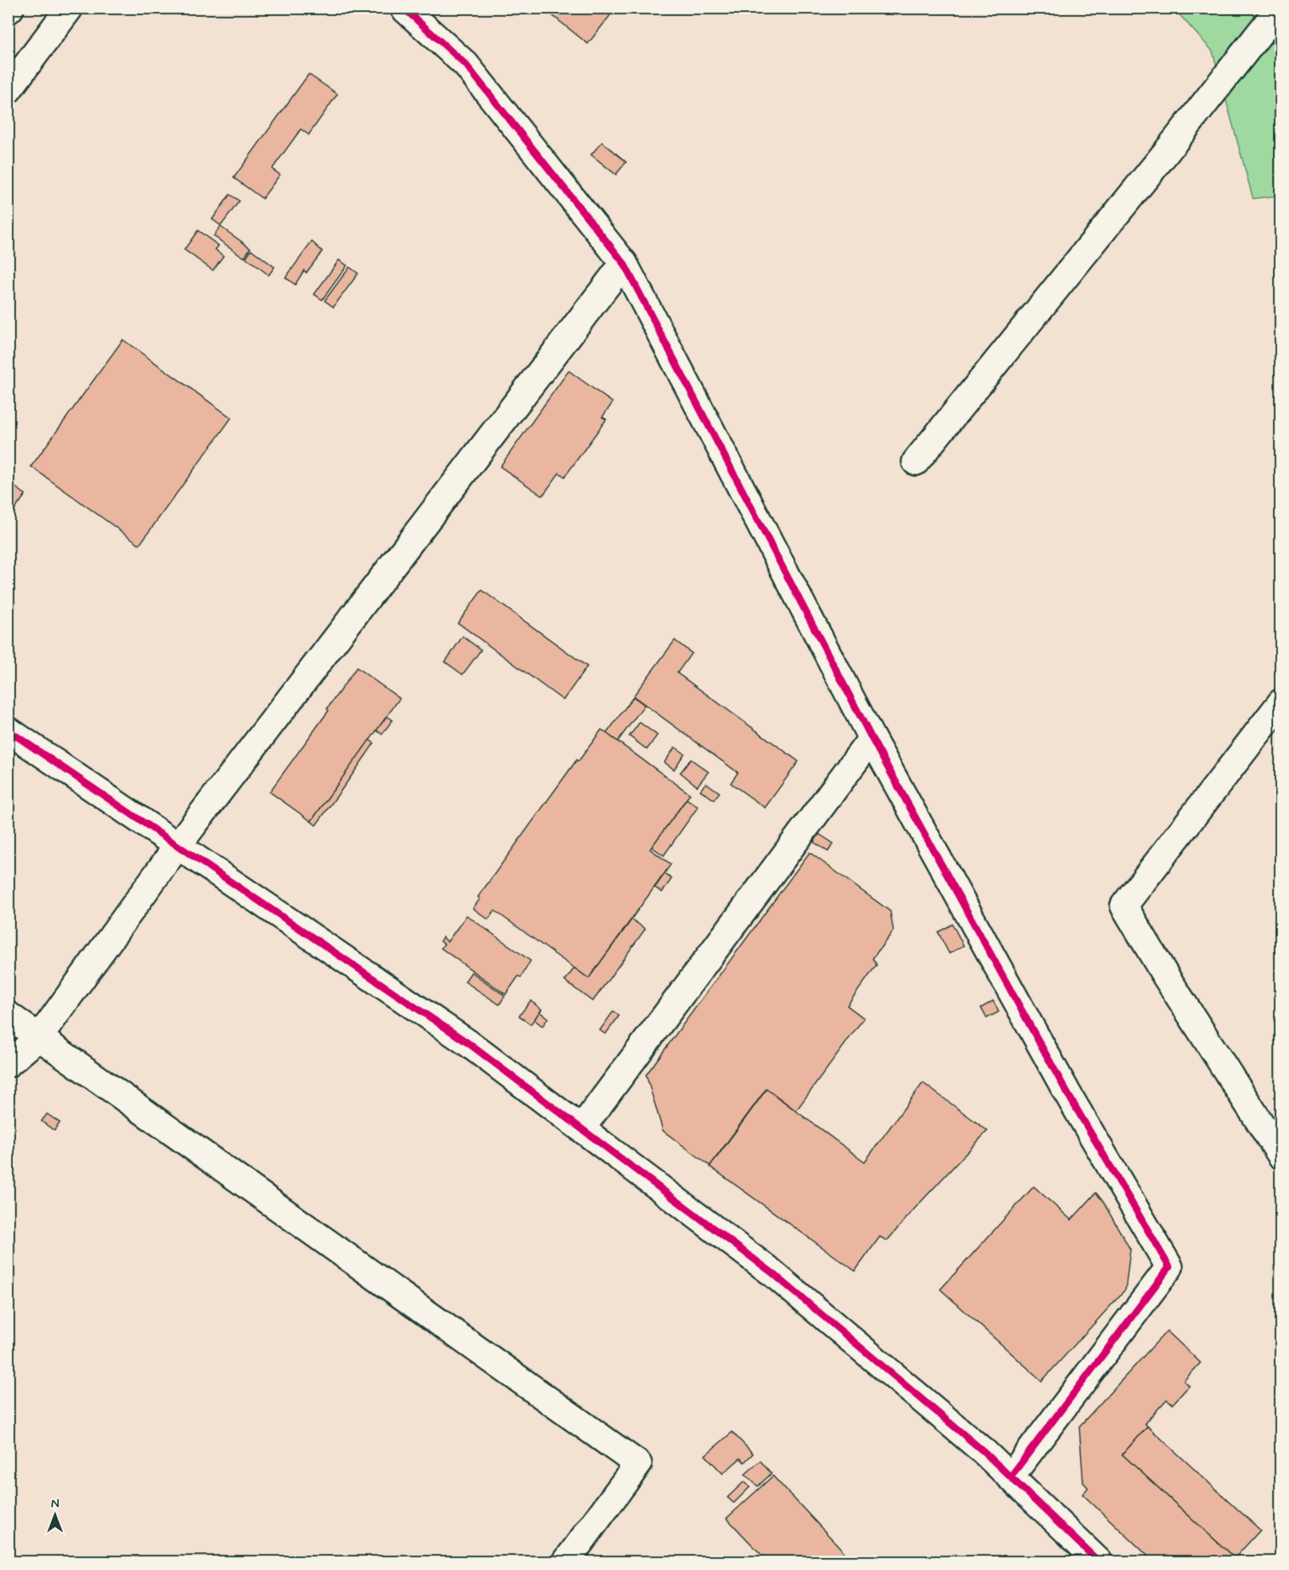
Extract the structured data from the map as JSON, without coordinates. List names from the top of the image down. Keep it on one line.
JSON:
{"north":"top"}
